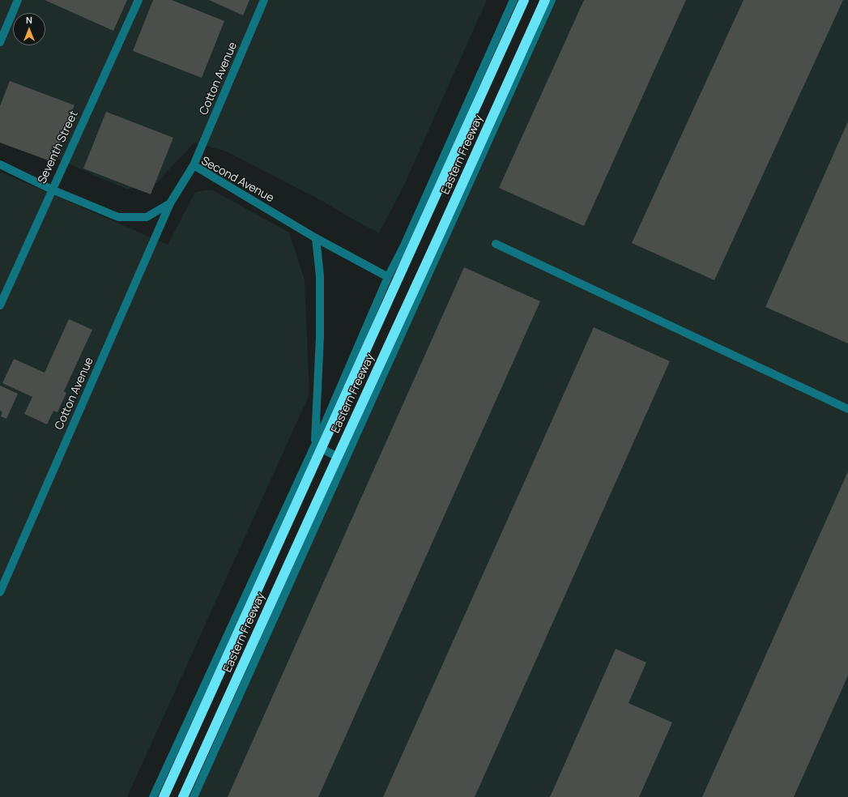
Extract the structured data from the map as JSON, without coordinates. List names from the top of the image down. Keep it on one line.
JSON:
{"streets":{"highway":["Eastern Freeway"],"street":["Cotton Avenue","Seventh Street","Second Avenue"]},"crossings":[["Cotton Avenue","Second Avenue"],["Seventh Street","Second Avenue"]],"north":"top"}
